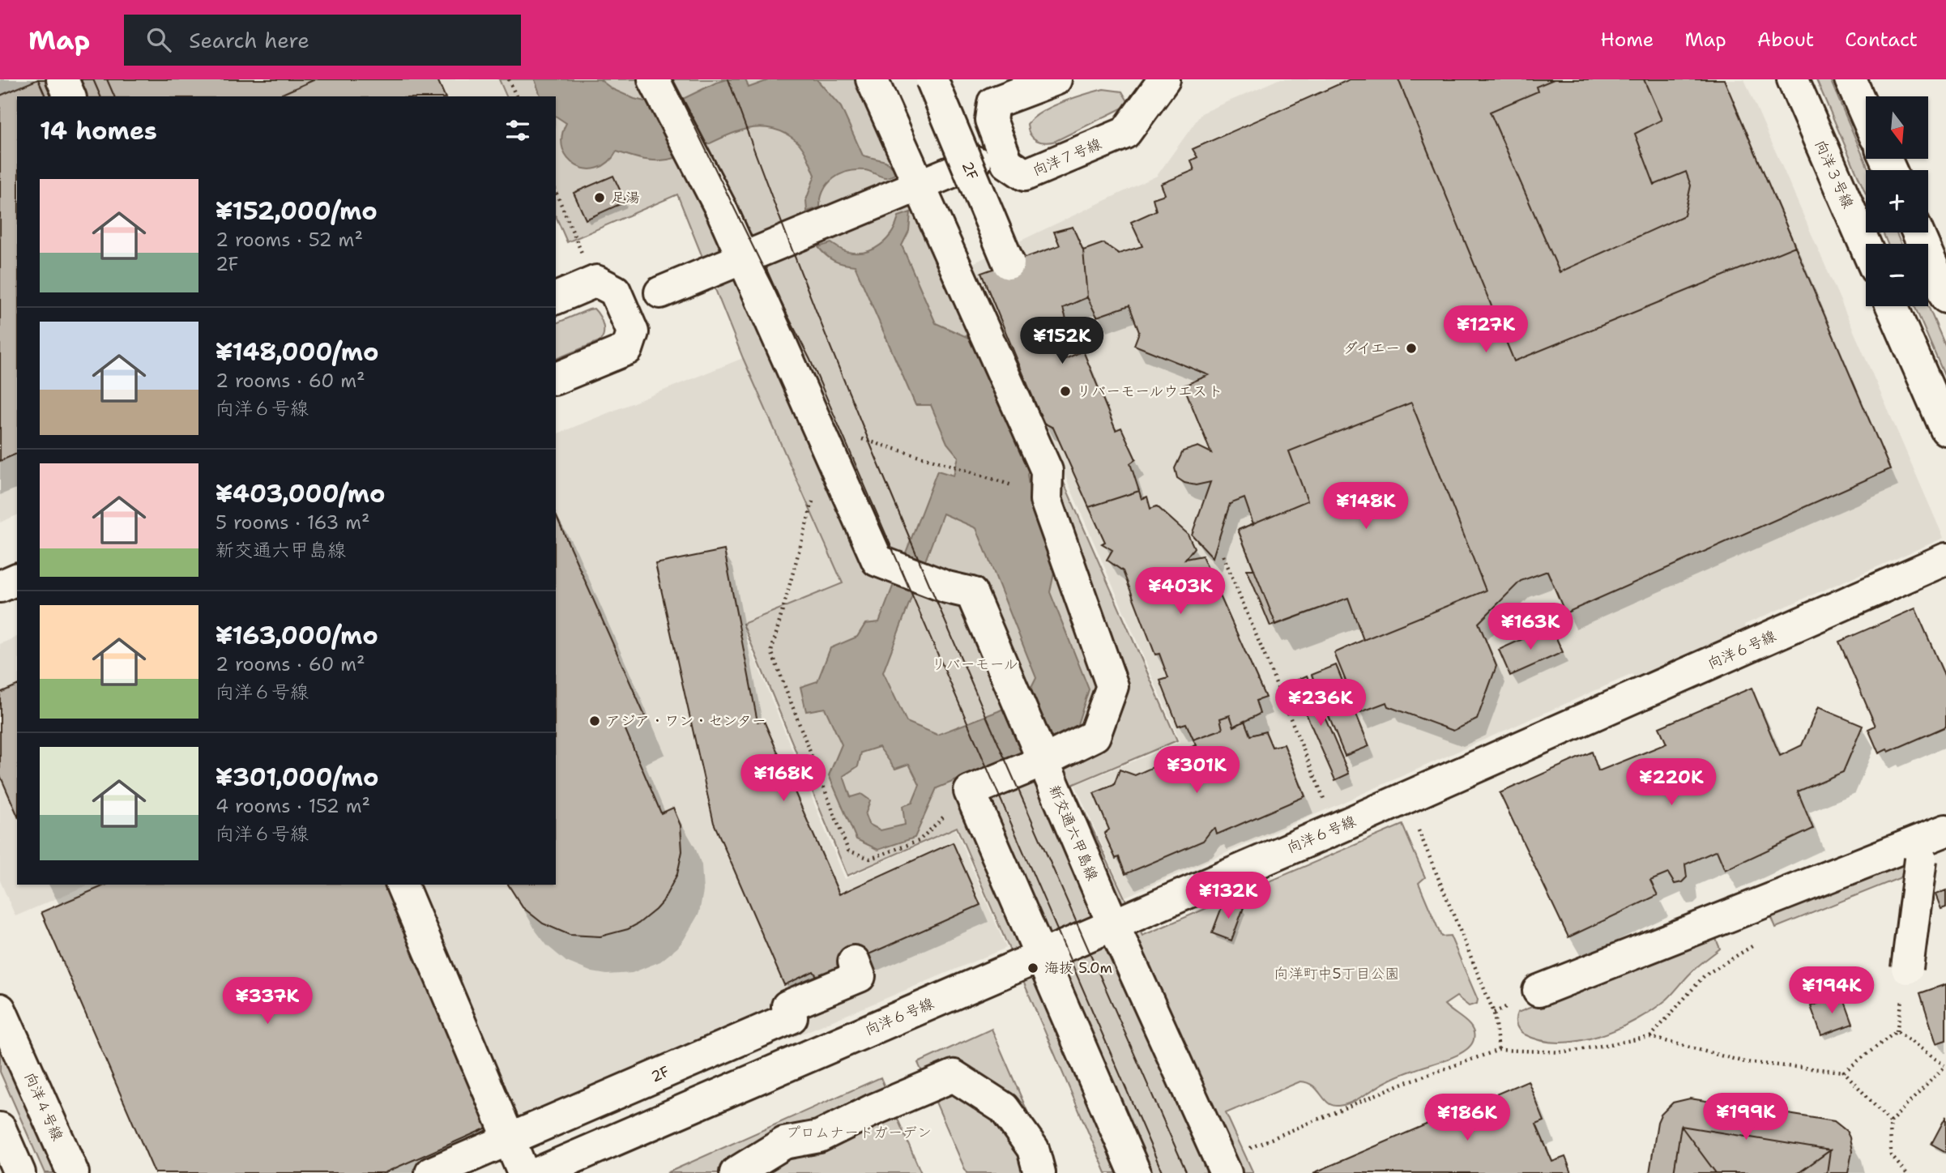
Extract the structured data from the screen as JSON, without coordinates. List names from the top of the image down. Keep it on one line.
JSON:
{"streets":{"street":["向洋７号線","2F","向洋３号線","向洋６号線","新交通六甲島線","向洋４号線"]},"crossings":[["向洋６号線","新交通六甲島線"]],"parks":["リバーモール","向洋町中5丁目公園","プロムナードガーデン"],"places":["足湯","ダイエー","リバーモールウエスト","アジア・ワン・センター","海抜 5.0m"],"north":"bottom","page":{"header":"Map","search":"Search here","nav":["Home","Map","About","Contact"],"map_buttons":["+","−"],"heading":"14 homes","list":[{"name":"¥152,000/mo","note":"2 rooms · 52 m² · 2F"},{"name":"¥148,000/mo","note":"2 rooms · 60 m² · 向洋６号線"},{"name":"¥403,000/mo","note":"5 rooms · 163 m² · 新交通六甲島線"},{"name":"¥163,000/mo","note":"2 rooms · 60 m² · 向洋６号線"},{"name":"¥301,000/mo","note":"4 rooms · 152 m² · 向洋６号線"}],"price":["¥127K","¥152K","¥148K","¥403K","¥163K","¥236K","¥301K","¥168K","¥220K","¥132K","¥194K","¥337K","¥199K","¥186K"]}}
